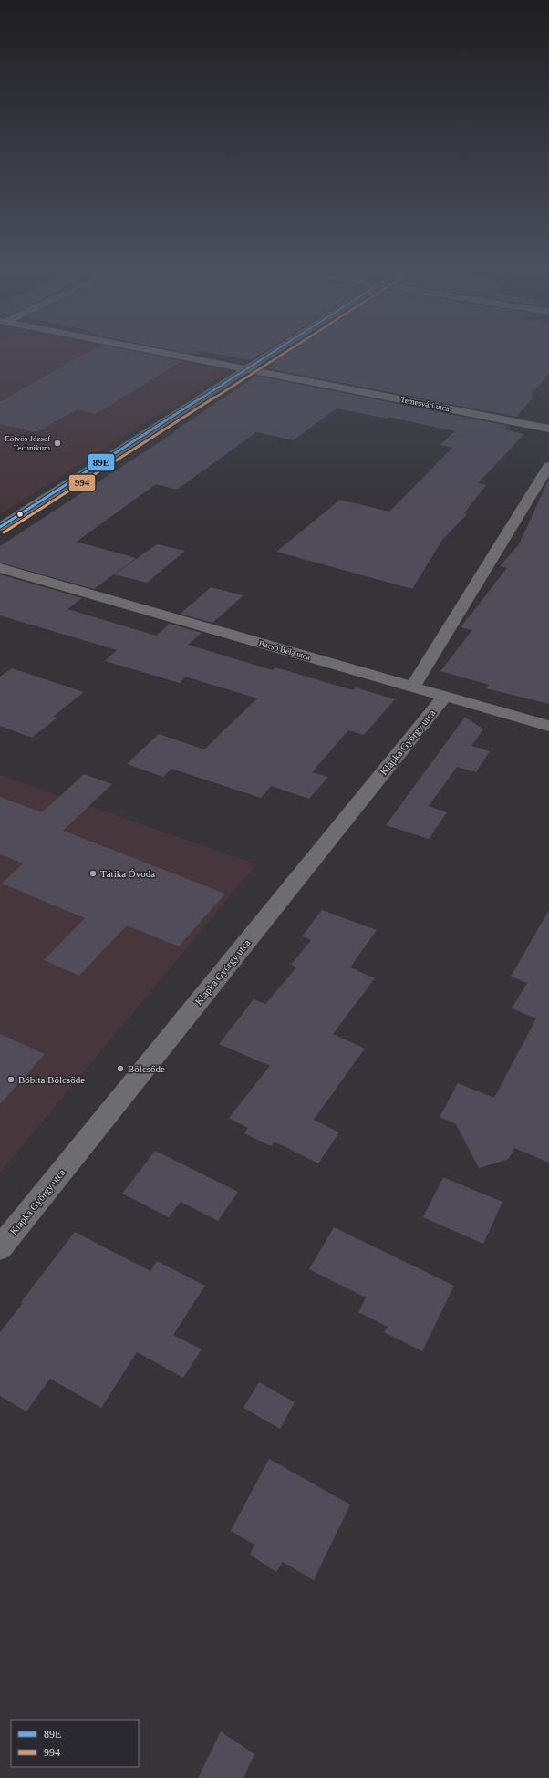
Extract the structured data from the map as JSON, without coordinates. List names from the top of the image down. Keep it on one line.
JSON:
{"streets":{"street":["Temesvári utca","Bacsó Béla utca","Klapka György utca"]},"crossings":[["Bacsó Béla utca","Klapka György utca"]],"places":["Eötvös József Technikum","Tátika Óvoda","Bölcsőde","Bóbita Bölcsőde"],"lines":["transit line 89E","transit line 994"],"legend":["89E","994"]}
